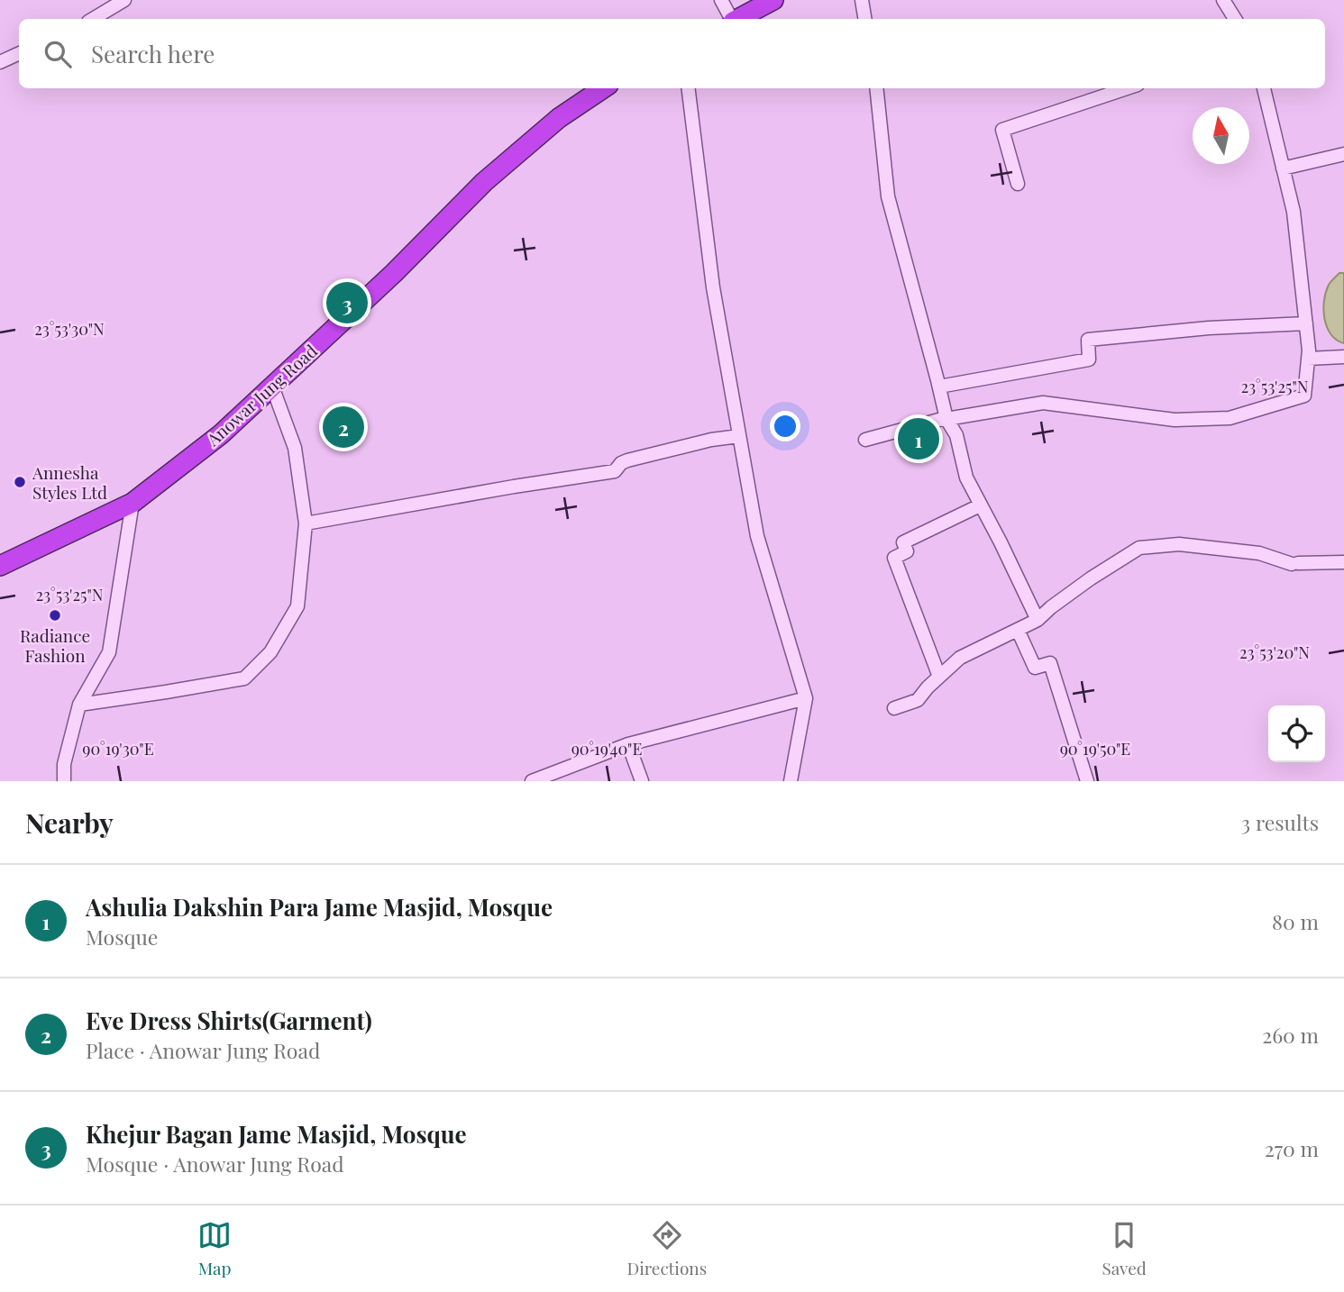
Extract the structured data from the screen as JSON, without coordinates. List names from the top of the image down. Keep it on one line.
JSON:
{"streets":{"highway":["Anowar Jung Road"]},"places":["Annesha Styles Ltd","Radiance Fashion"],"north":"top","page":{"search":"Search here","pins":["3","2","1"],"heading":["Nearby","3 results"],"list":[{"mark":"1","name":"Ashulia Dakshin Para Jame Masjid, Mosque","note":"Mosque","value":"80 m"},{"mark":"2","name":"Eve Dress Shirts(Garment)","note":"Place · Anowar Jung Road","value":"260 m"},{"mark":"3","name":"Khejur Bagan Jame Masjid, Mosque","note":"Mosque · Anowar Jung Road","value":"270 m"}],"nav":["Map","Directions","Saved"]},"coordinates":["23°53'30\"N","23°53'25\"N","23°53'20\"N","90°19'30\"E","90°19'40\"E","90°19'50\"E"]}
